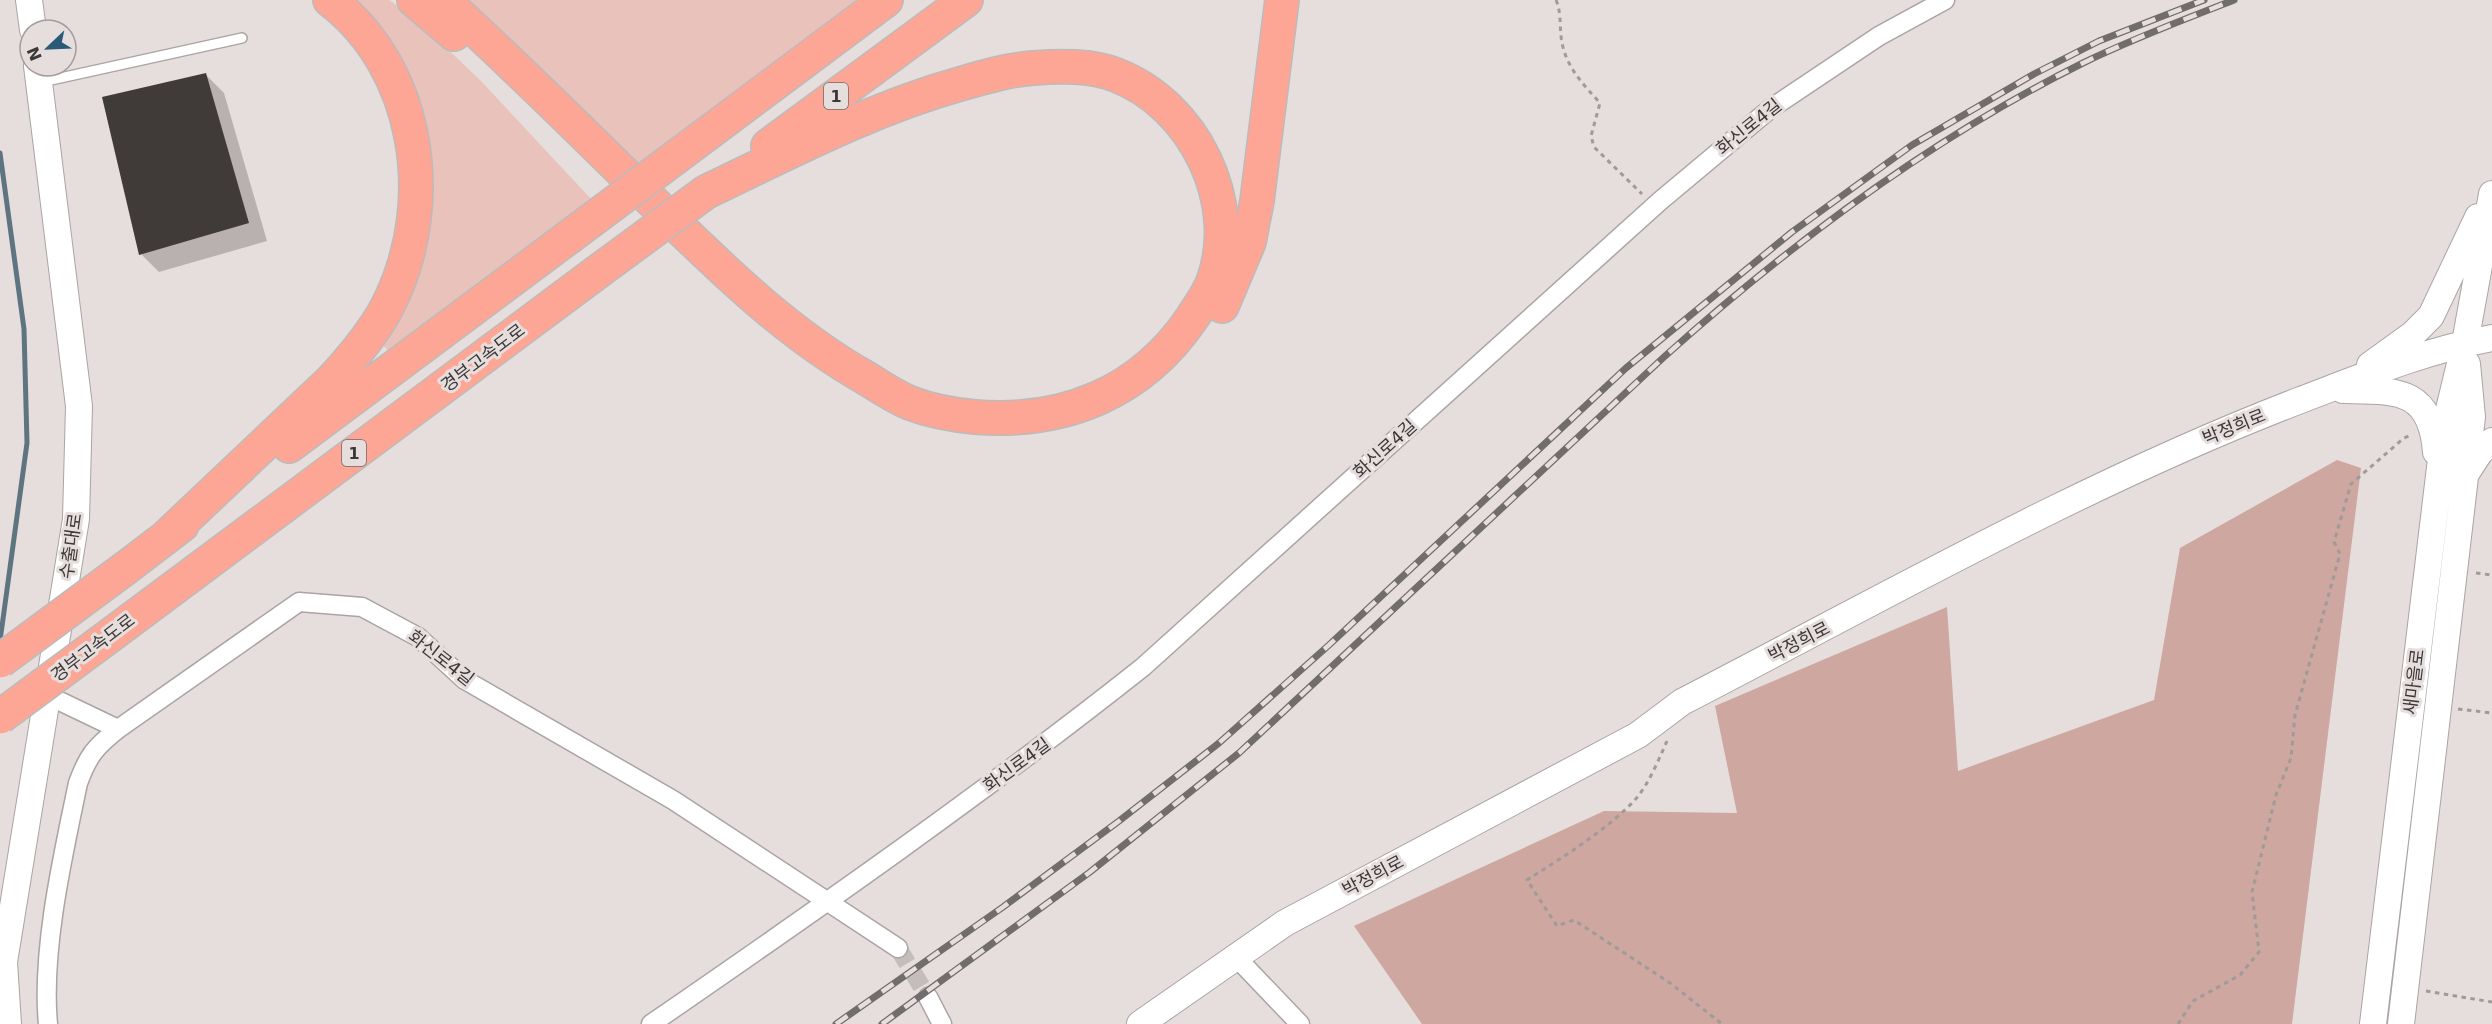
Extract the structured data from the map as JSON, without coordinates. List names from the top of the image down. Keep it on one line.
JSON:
{"streets":{"highway":["1","경부고속도로"],"street":["화신로4길","박정희로","수출대로","새마을로"]},"crossings":[["박정희로","새마을로"]],"north":"bottom left"}
